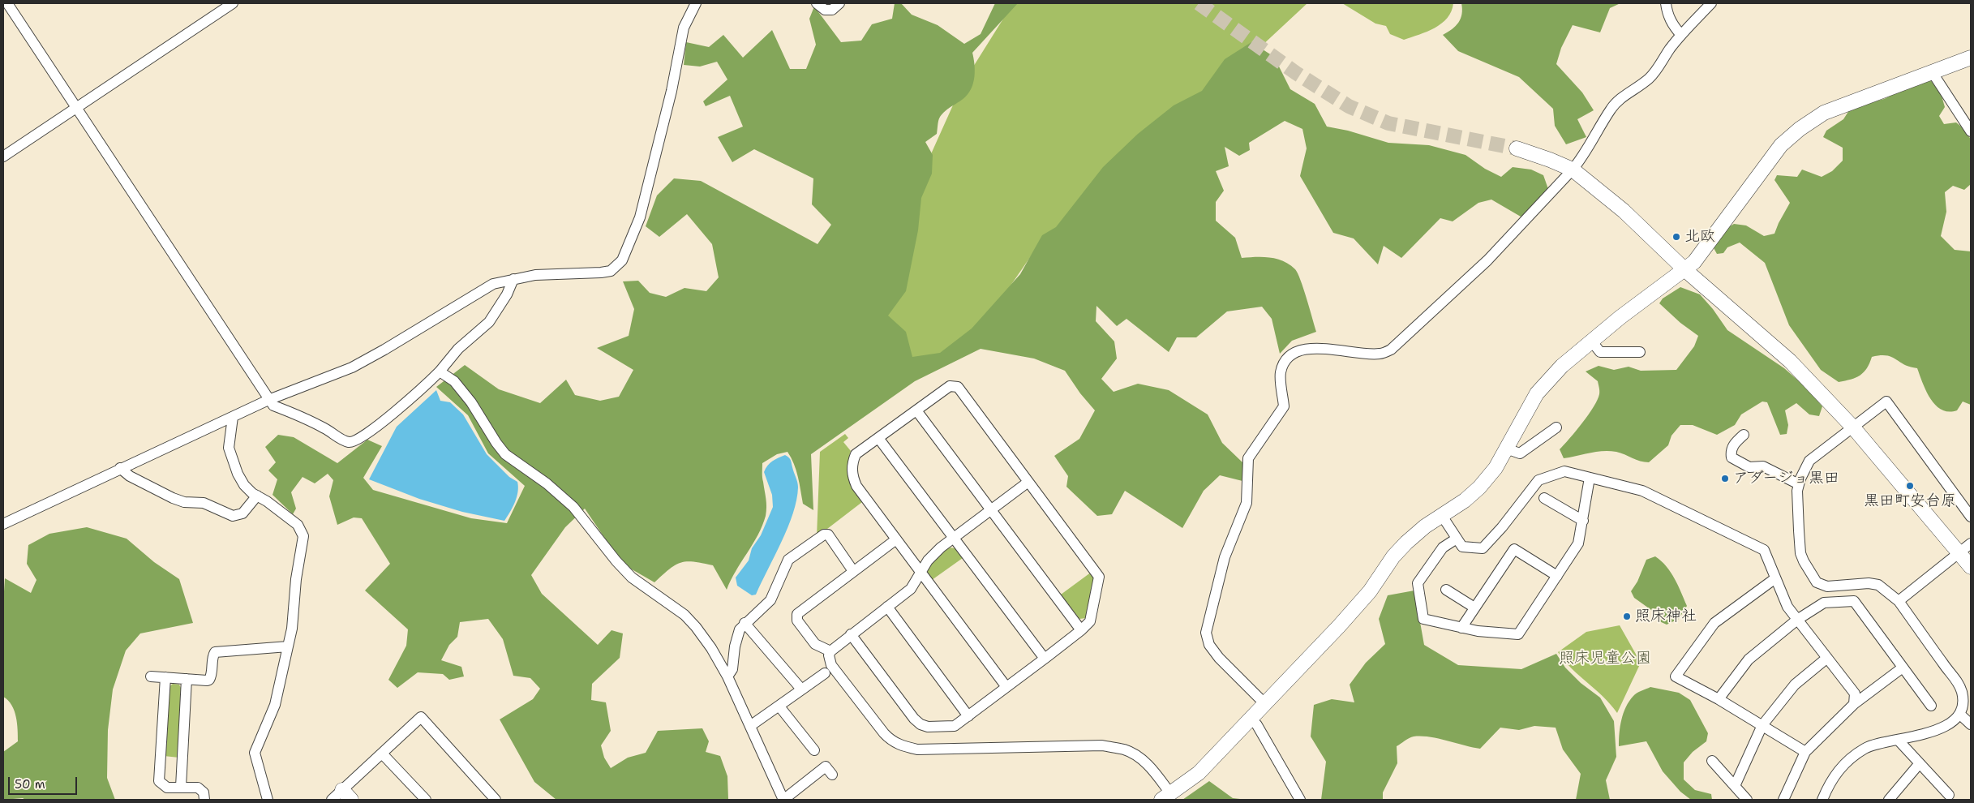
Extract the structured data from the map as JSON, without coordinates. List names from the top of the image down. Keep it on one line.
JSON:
{"parks":["照床児童公園"],"places":["北欧","アダージョ黒田","黒田町安台原","照床神社"],"scale_bar":"50 m"}
